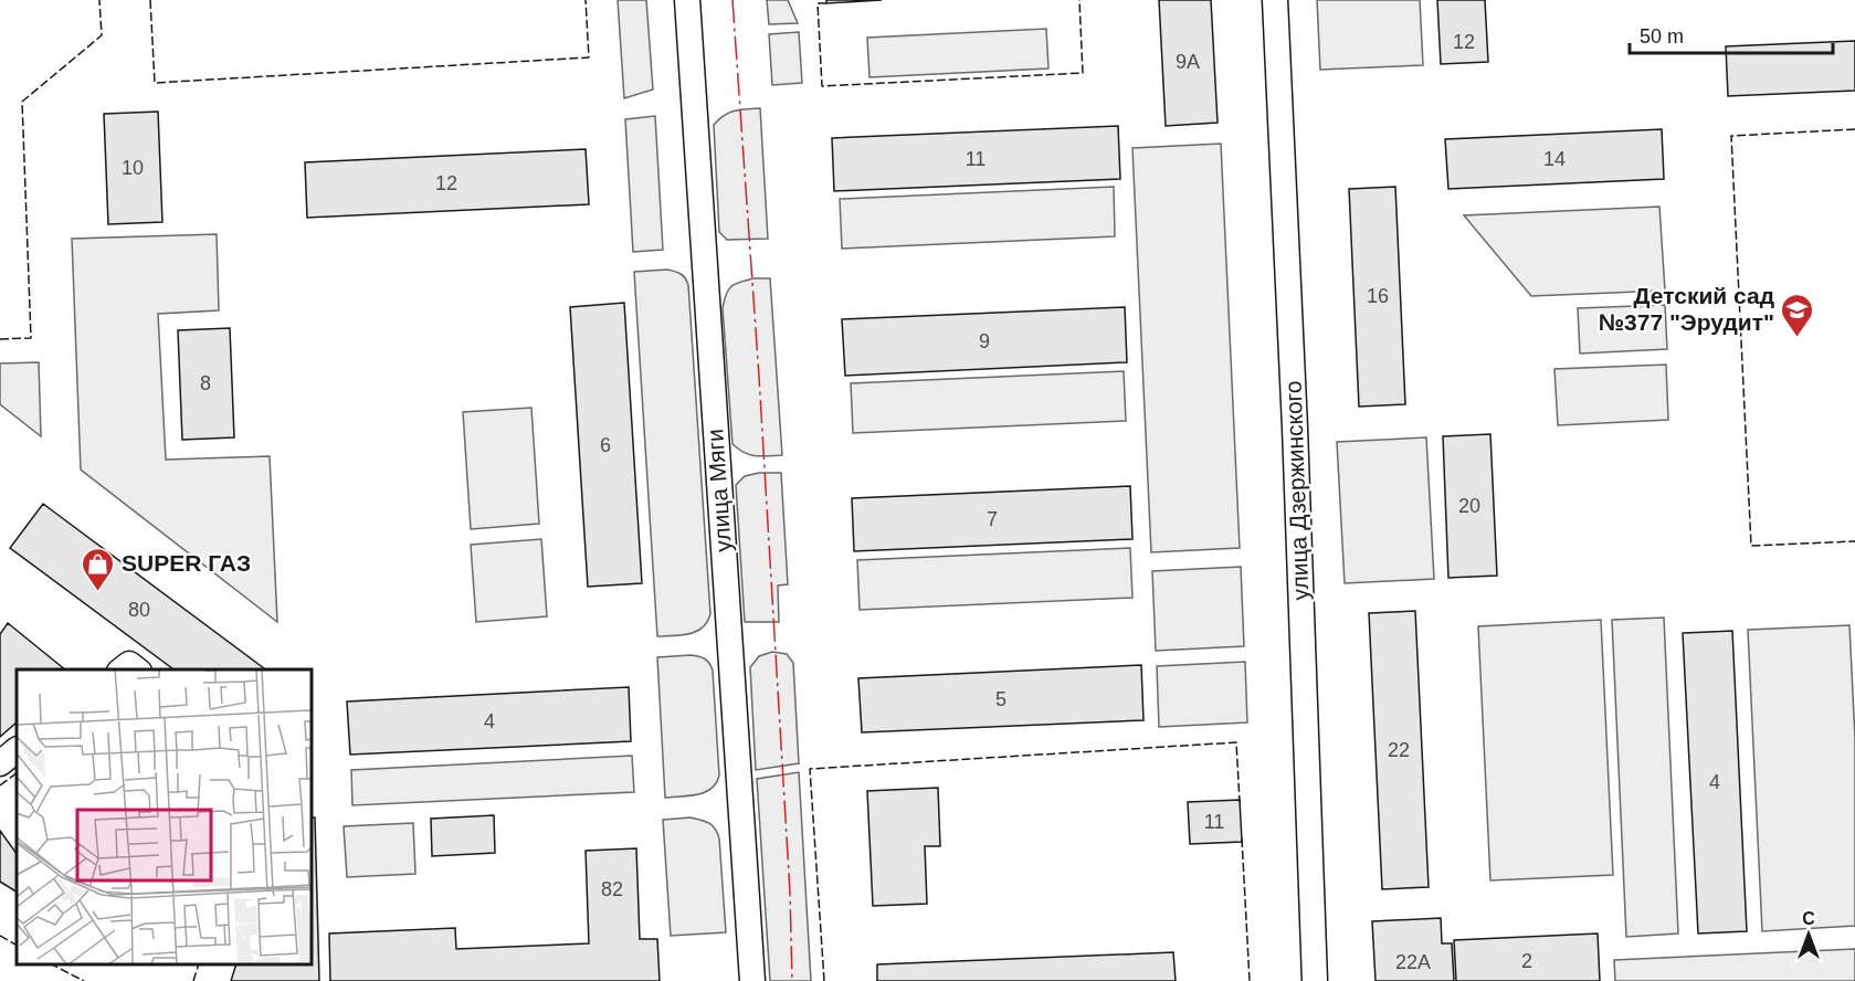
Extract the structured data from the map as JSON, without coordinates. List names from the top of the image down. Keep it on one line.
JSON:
{"streets":{"street":["улица Мяги","улица Дзержинского"]},"places":{"school or university":["Детский сад №377 \"Эрудит\""],"shop":["SUPER ГАЗ"]},"house_numbers":["12","9А","11","14","10","12","16","9","8","6","20","7","80","5","4","22","4","11","82","2","22А"],"scale_bar":"50 m","north":"top"}
